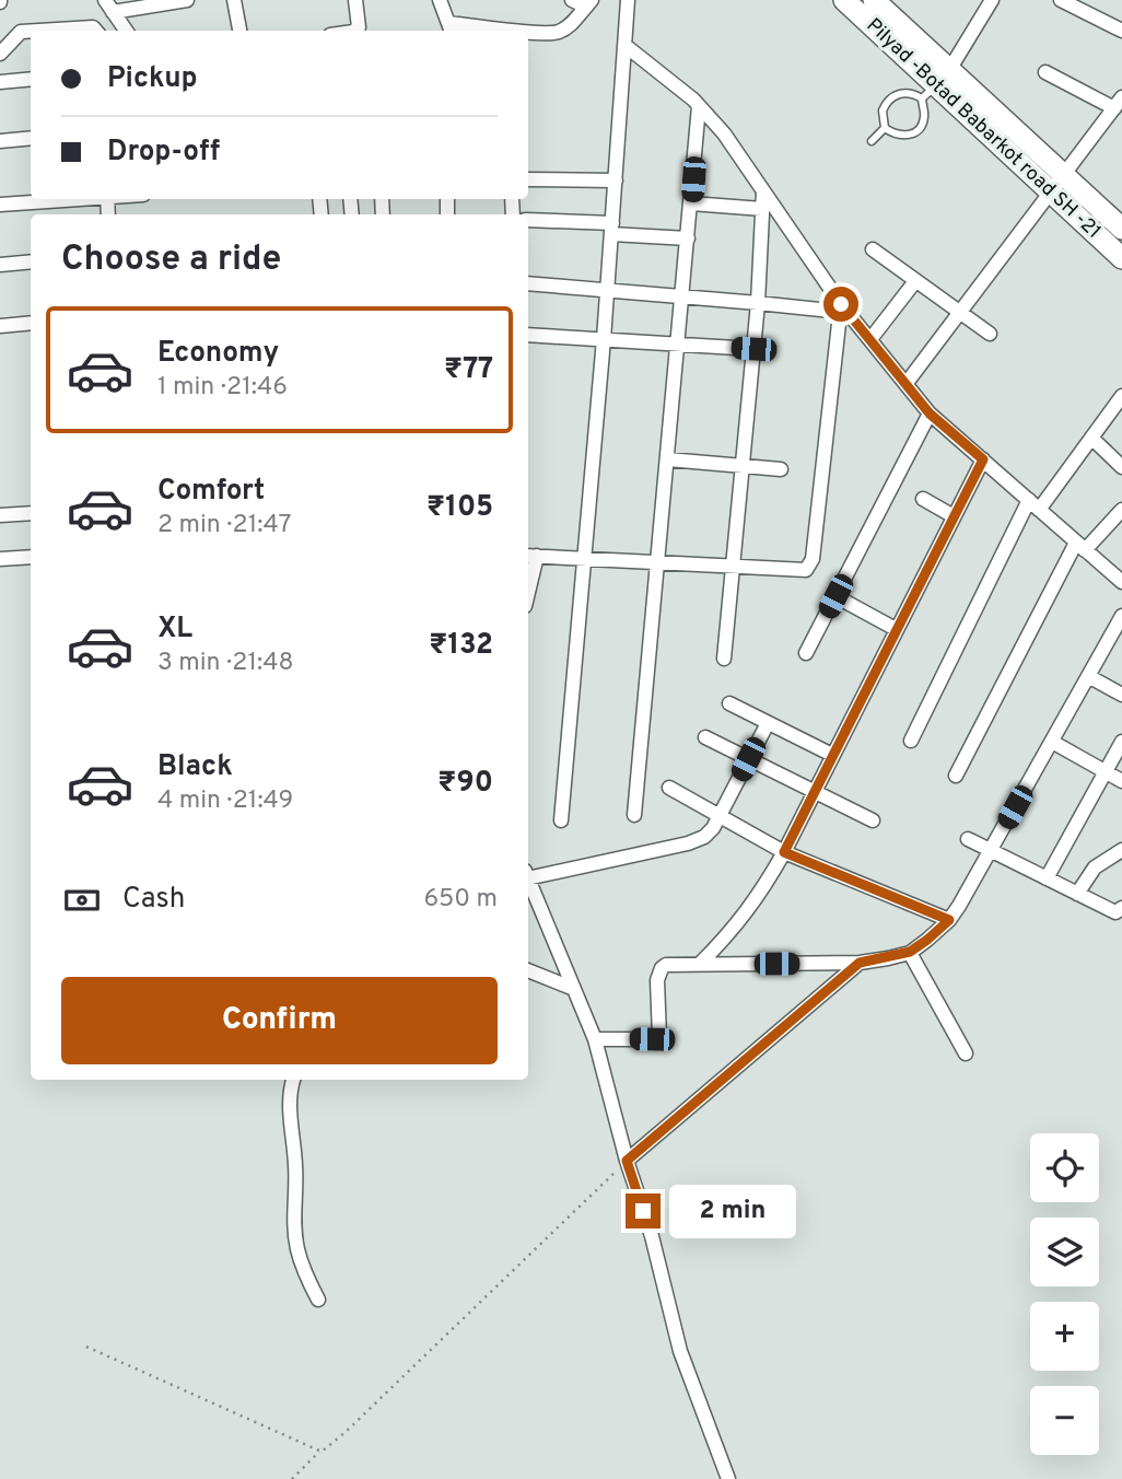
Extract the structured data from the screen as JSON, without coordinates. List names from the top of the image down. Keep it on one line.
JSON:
{"streets":{"main road":["Pilyad -Botad Babarkot road SH -21"]},"page":{"banner":["Pickup","Drop-off"],"heading":"Choose a ride","list":[{"name":"Economy","note":"1 min · 21:46","value":"₹77"},{"name":"Comfort","note":"2 min · 21:47","value":"₹105"},{"name":"XL","note":"3 min · 21:48","value":"₹132"},{"name":"Black","note":"4 min · 21:49","value":"₹90"}],"pay":["Cash","650 m"],"buttons":"Confirm","map_buttons":["+","−"],"bubble":"2 min"}}
